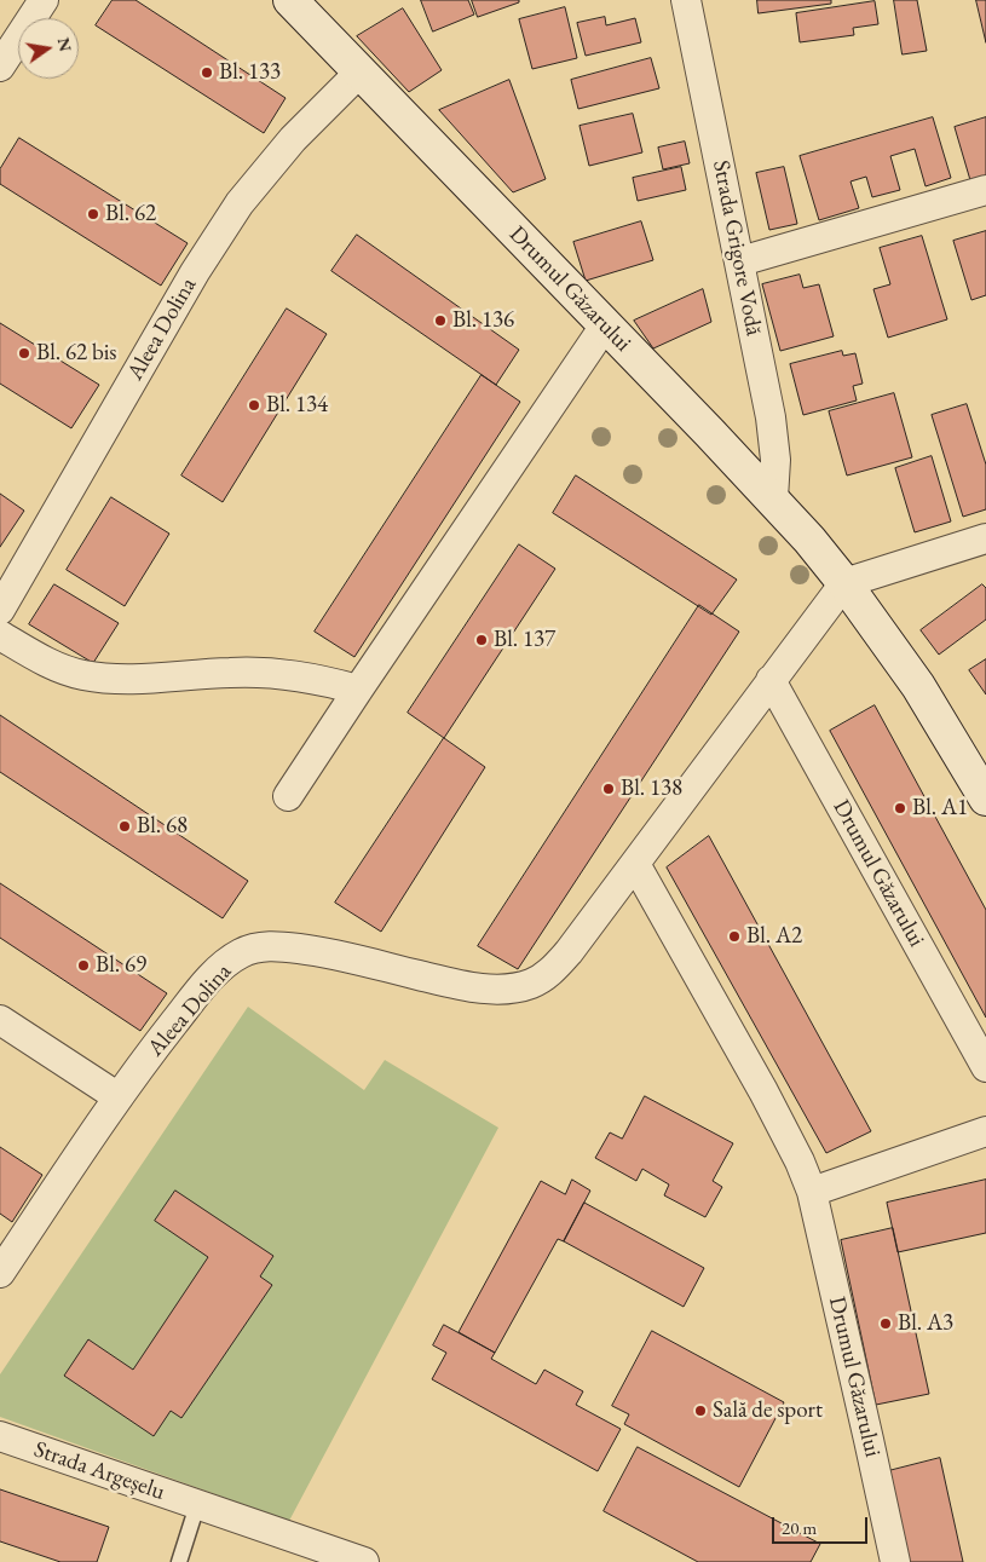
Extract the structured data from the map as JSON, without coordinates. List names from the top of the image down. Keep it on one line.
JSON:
{"streets":{"street":["Strada Grigore Vodă","Drumul Găzarului","Aleea Dolina","Strada Argeșelu"]},"crossings":[["Strada Grigore Vodă","Drumul Găzarului"],["Drumul Găzarului","Aleea Dolina"]],"places":["Bl. 133","Bl. 62","Bl. 136","Bl. 62 bis","Bl. 134","Bl. 137","Bl. 138","Bl. A1","Bl. 68","Bl. A2","Bl. 69","Bl. A3","Sală de sport"],"scale_bar":"20 m","north":"right"}
